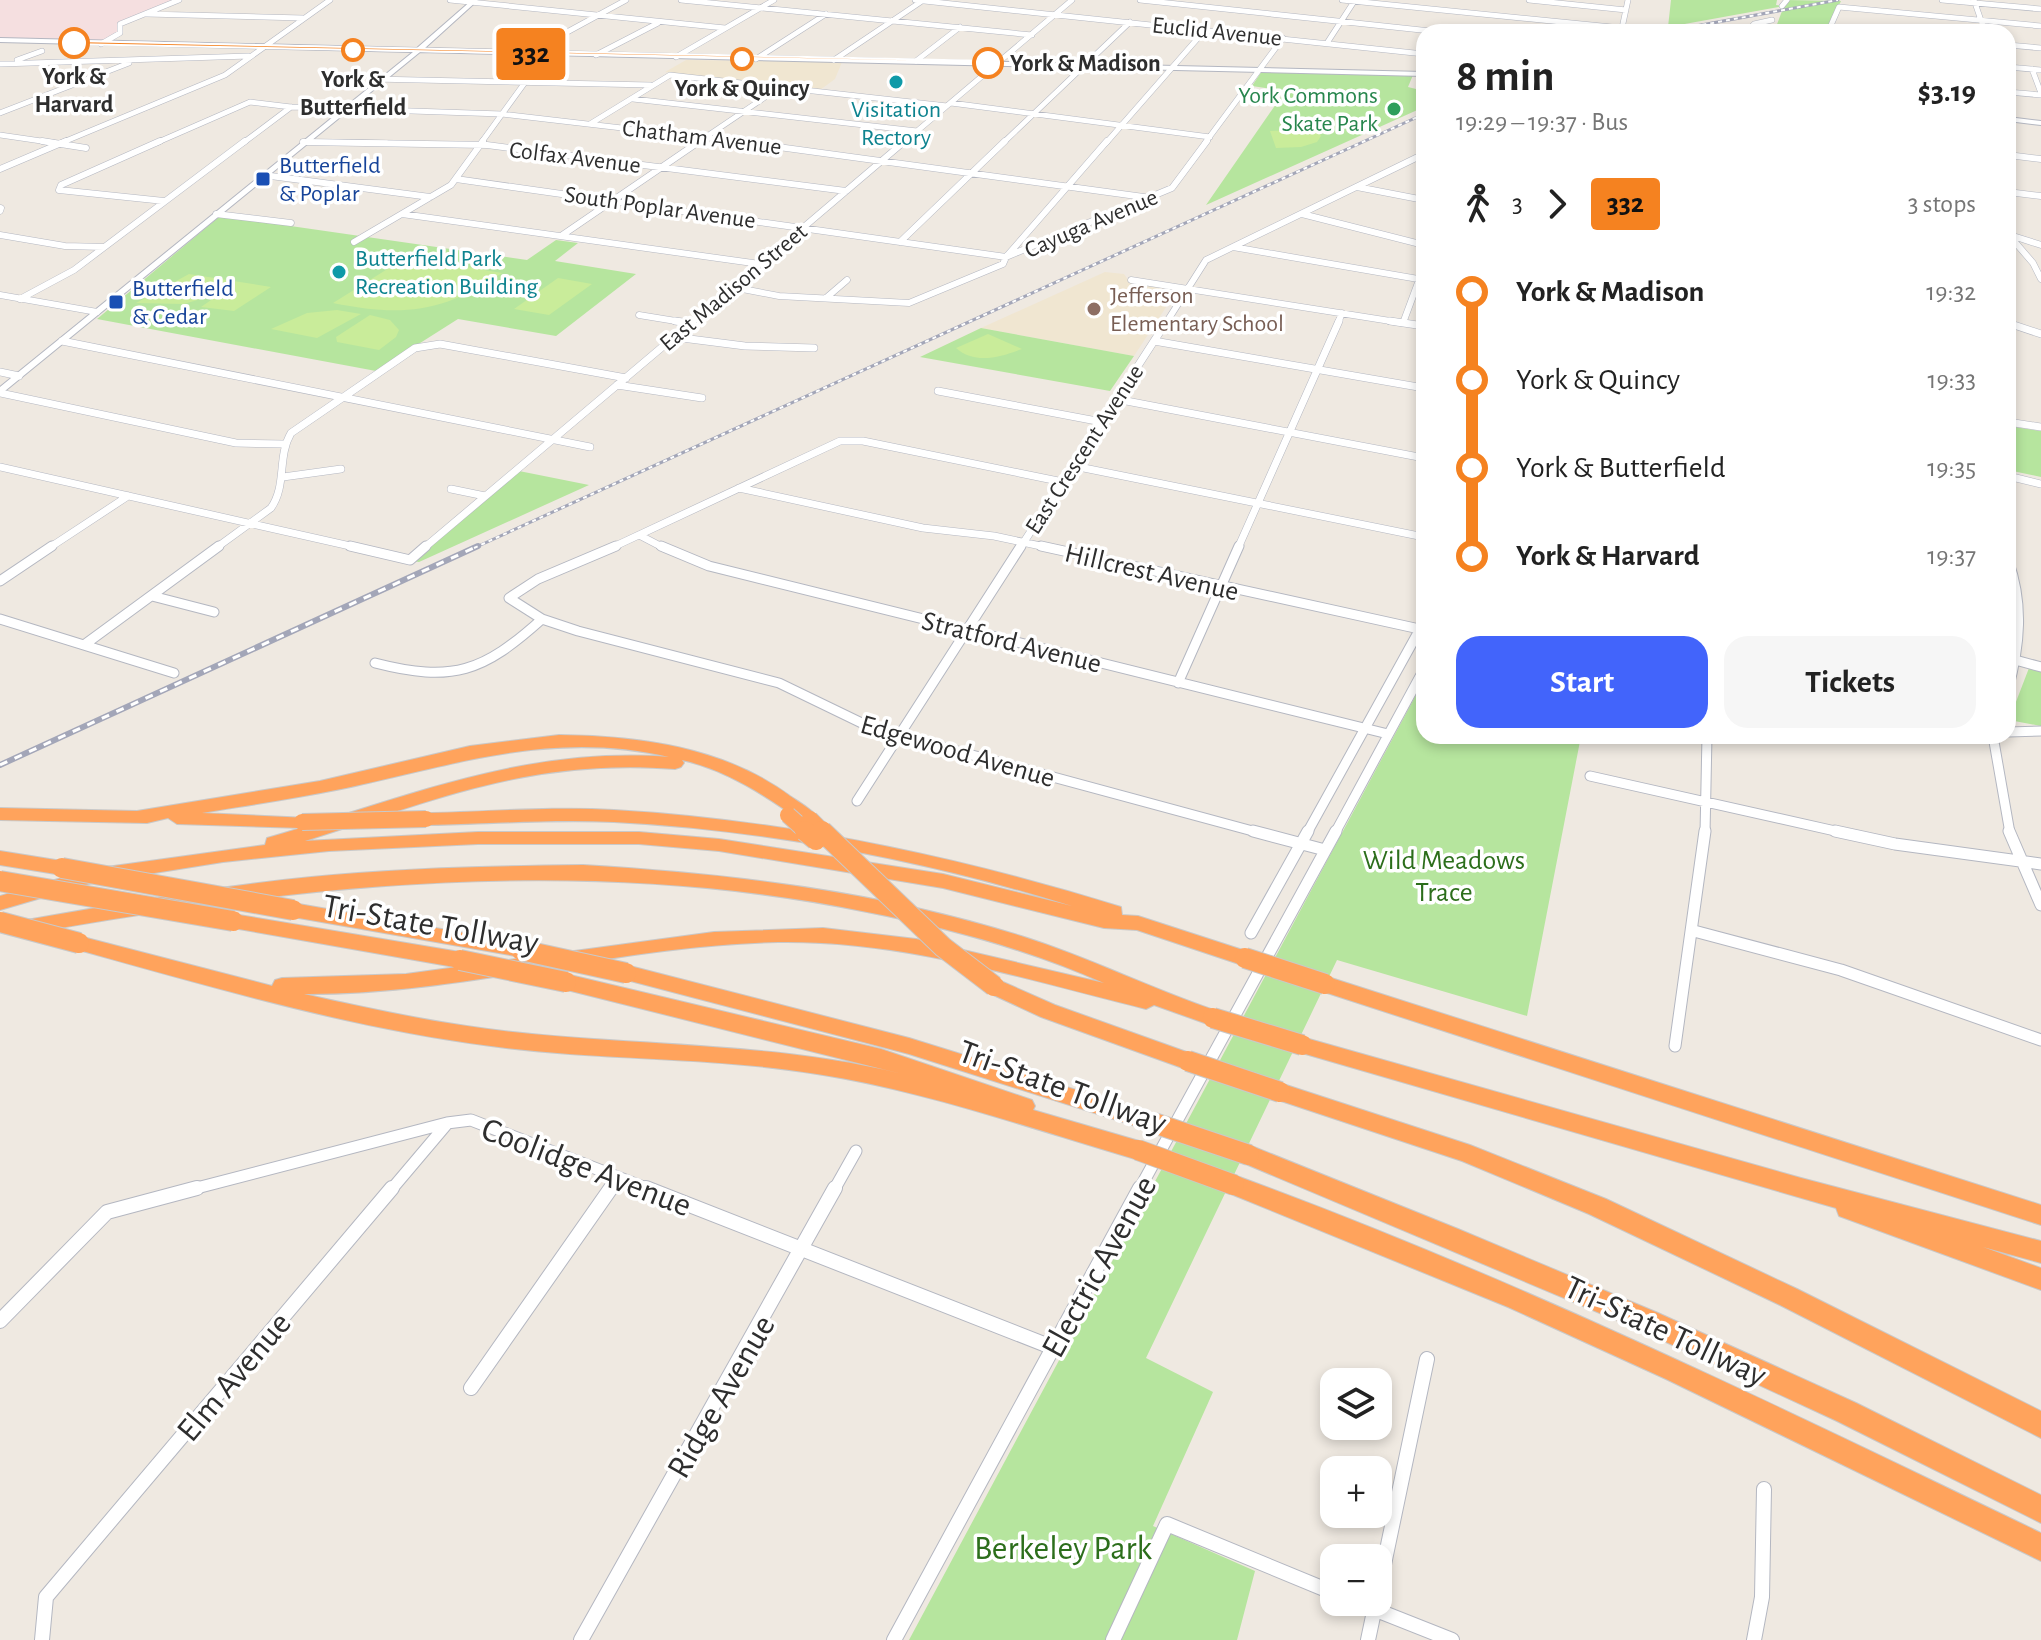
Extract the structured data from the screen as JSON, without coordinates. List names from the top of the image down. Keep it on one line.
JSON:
{"streets":{"highway":["Tri-State Tollway"],"street":["Euclid Avenue","Chatham Avenue","Colfax Avenue","South Poplar Avenue","Cayuga Avenue","East Madison Street","East Crescent Avenue","Hillcrest Avenue","Stratford Avenue","Edgewood Avenue","Coolidge Avenue","Electric Avenue","Elm Avenue","Ridge Avenue"]},"crossings":[["Euclid Avenue","Cayuga Avenue"],["Euclid Avenue","East Madison Street"],["Chatham Avenue","Cayuga Avenue"],["Chatham Avenue","East Madison Street"],["Colfax Avenue","East Madison Street"],["South Poplar Avenue","Cayuga Avenue"],["South Poplar Avenue","East Madison Street"],["Cayuga Avenue","East Madison Street"],["East Crescent Avenue","Hillcrest Avenue"],["East Crescent Avenue","Stratford Avenue"],["East Crescent Avenue","Edgewood Avenue"],["Stratford Avenue","Edgewood Avenue"],["Stratford Avenue","Electric Avenue"],["Edgewood Avenue","Electric Avenue"],["Coolidge Avenue","Electric Avenue"],["Coolidge Avenue","Elm Avenue"],["Coolidge Avenue","Ridge Avenue"]],"parks":["Wild Meadows Trace","Berkeley Park"],"places":{"other":["York & Harvard","York & Butterfield","York & Quincy","York & Madison","Visitation Rectory","York Commons Skate Park","Butterfield Park Recreation Building","Jefferson Elementary School"],"transit":["Butterfield & Poplar","Butterfield & Cedar"]},"lines":["bus line 332"],"page":{"on_map":"332","heading":["8 min","19:29 – 19:37 · Bus","$3.19"],"legs":["3","332","3 stops"],"list":[{"name":"York & Madison","value":"19:32"},{"name":"York & Quincy","value":"19:33"},{"name":"York & Butterfield","value":"19:35"},{"name":"York & Harvard","value":"19:37"}],"buttons":["Start","Tickets"],"map_buttons":["+","−"]}}
